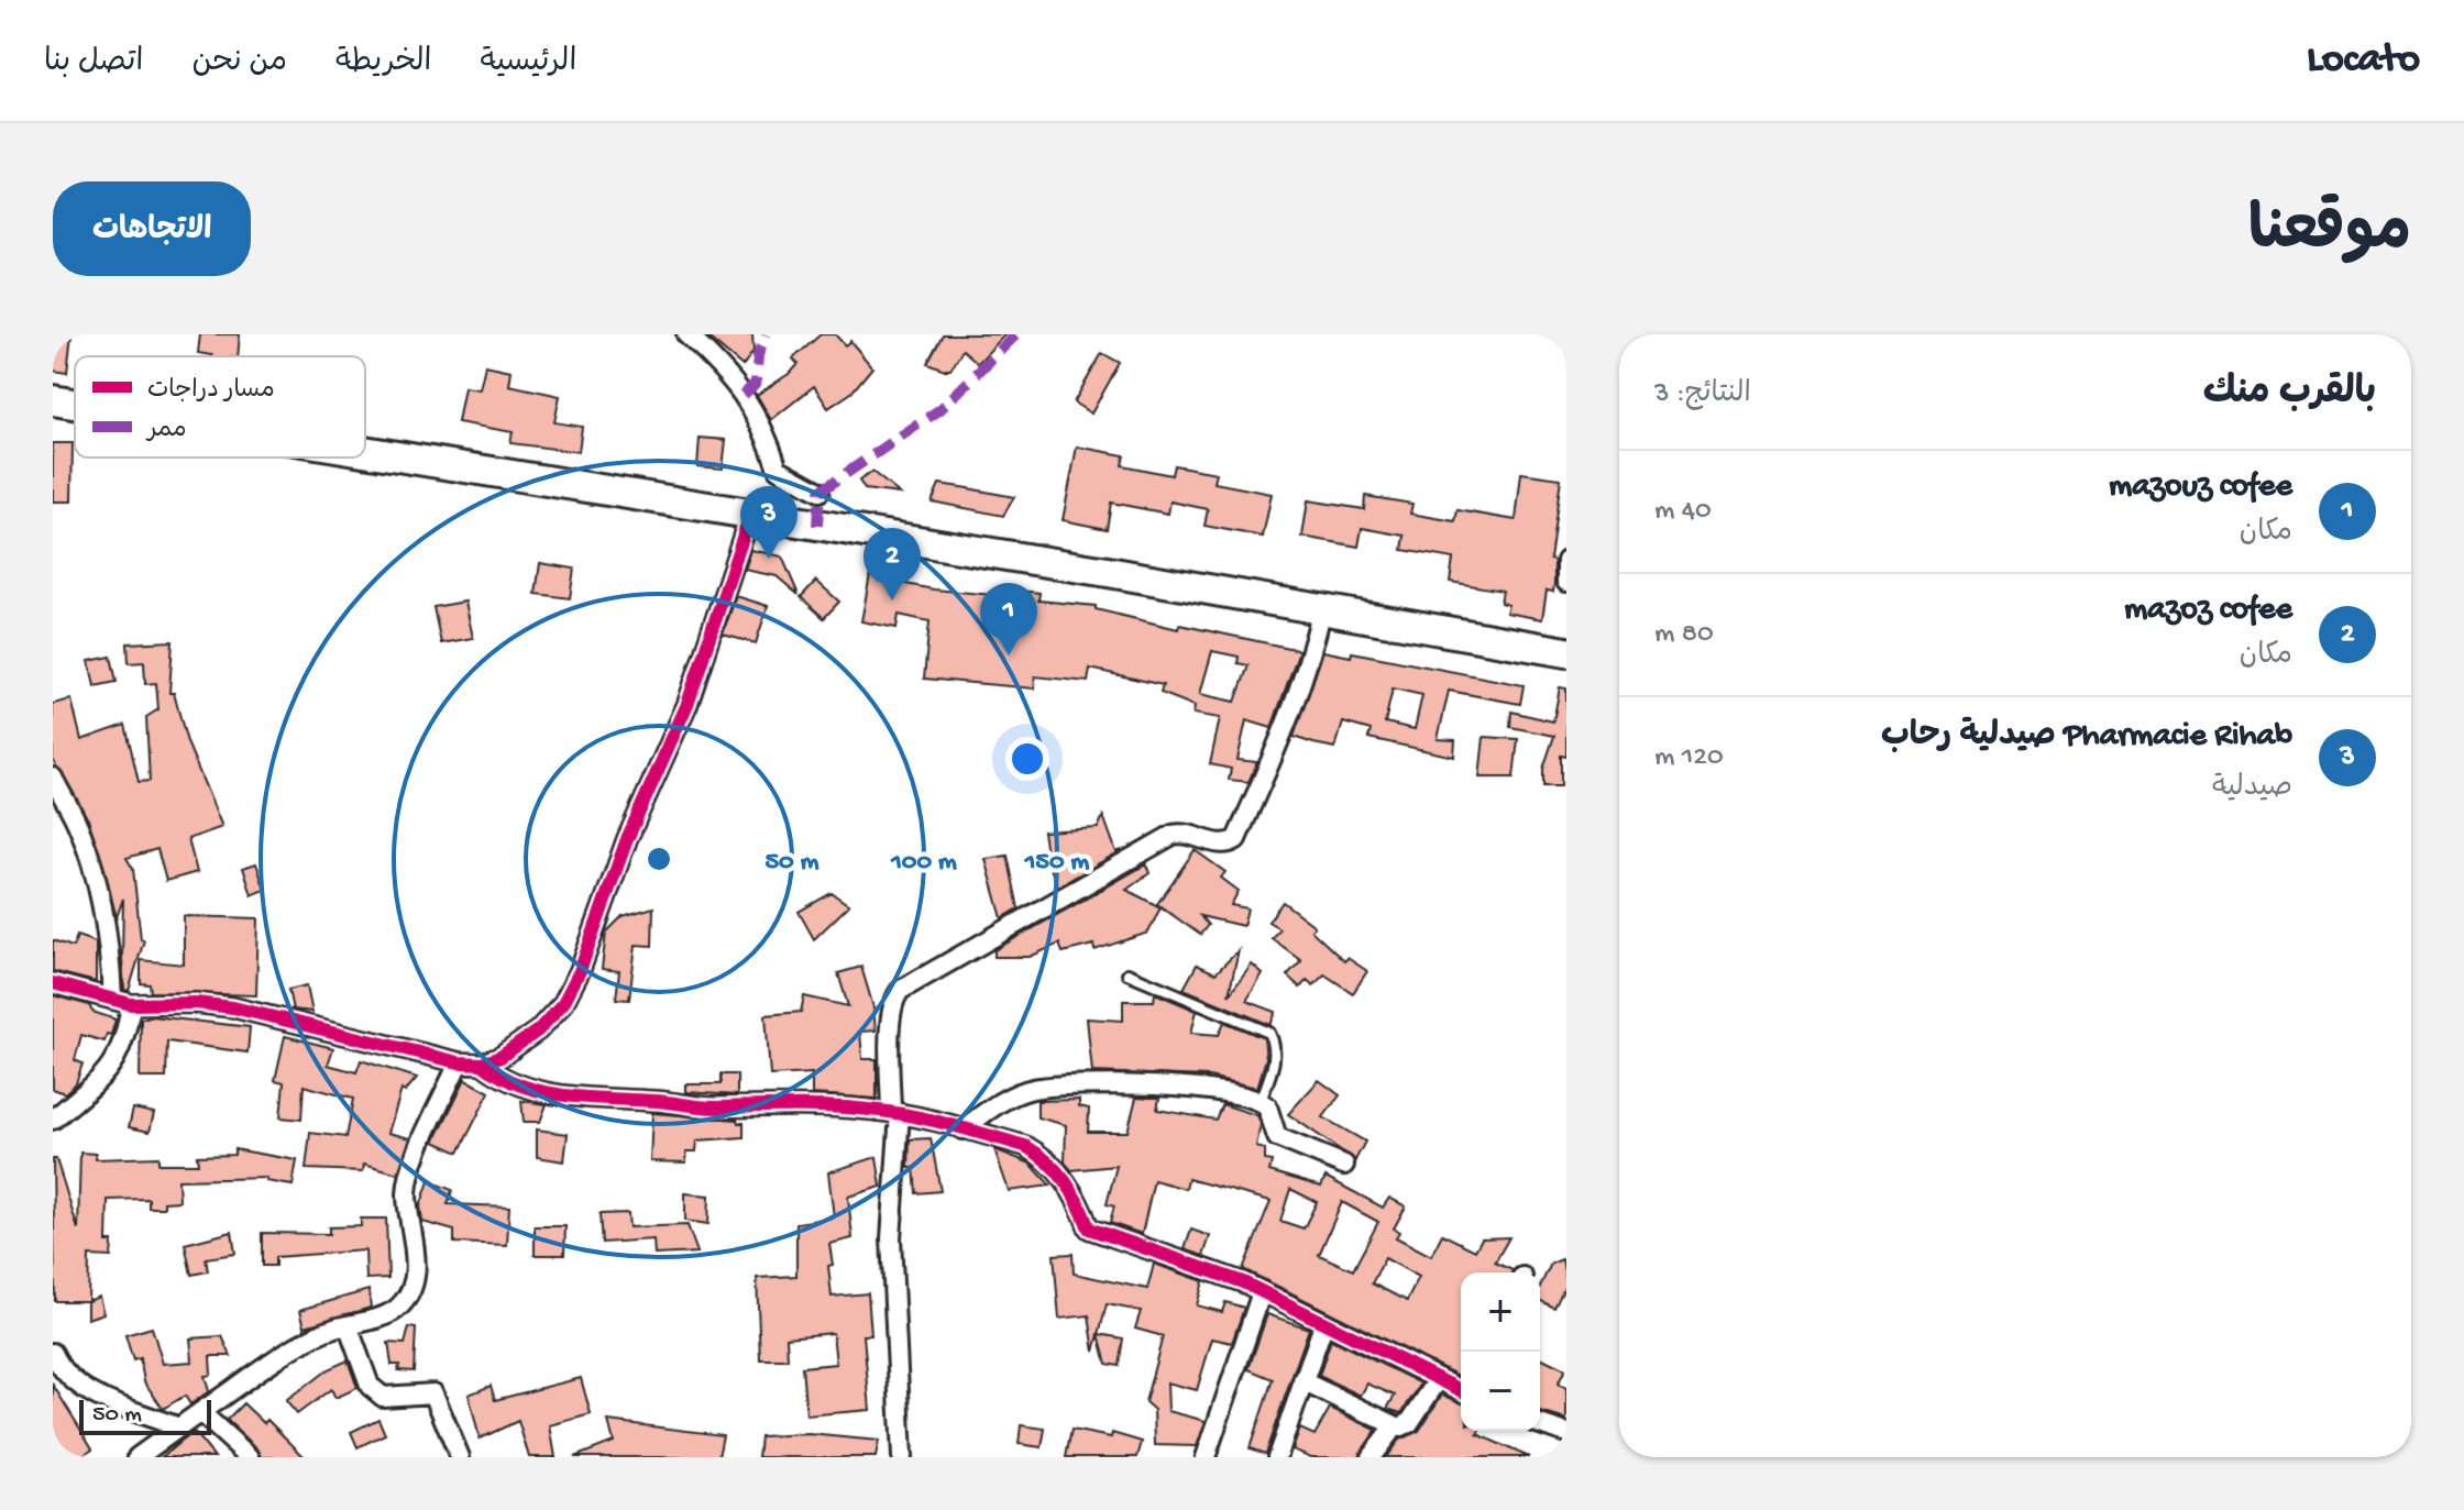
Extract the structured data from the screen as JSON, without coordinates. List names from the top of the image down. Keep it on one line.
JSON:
{"legend":["مسار دراجات","ممر"],"scale_bar":"50 m","page":{"header":"Locato","nav":["الرئيسية","الخريطة","من نحن","اتصل بنا"],"title":"موقعنا","buttons":"الاتجاهات","heading":["بالقرب منك","النتائج: 3"],"list":[{"mark":"1","name":"mazouz cofee","note":"مكان","value":"40 m"},{"mark":"2","name":"mazoz cofee","note":"مكان","value":"80 m"},{"mark":"3","name":"Pharmacie Rihab صيدلية رحاب","note":"صيدلية","value":"120 m"}],"pins":["3","2","1"],"map_buttons":["+","−"],"scale":"50 m"},"rings":["50 m","100 m","150 m"]}
